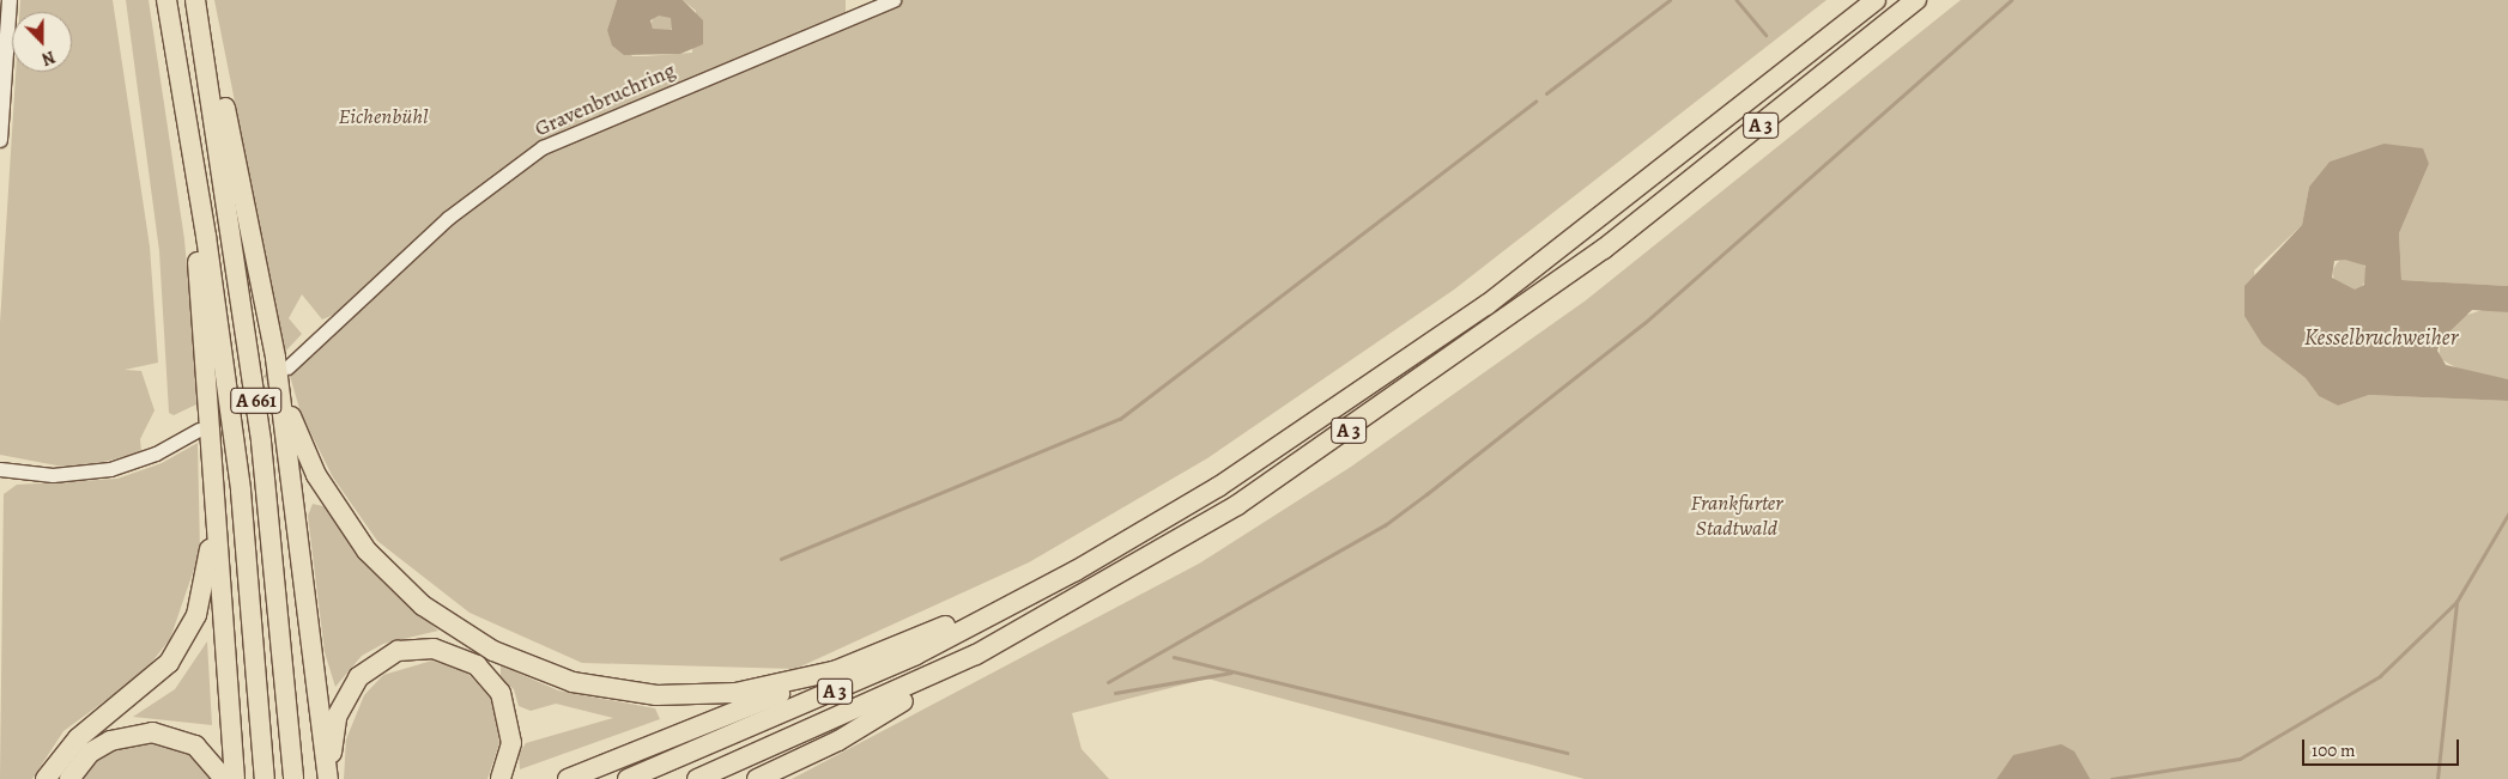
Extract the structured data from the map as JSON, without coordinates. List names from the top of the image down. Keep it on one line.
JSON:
{"streets":{"highway":["A 3","A 661"],"street":["Gravenbruchring"]},"water":["Kesselbruchweiher"],"parks":["Eichenbühl","Frankfurter Stadtwald"],"scale_bar":"100 m","north":"bottom"}
